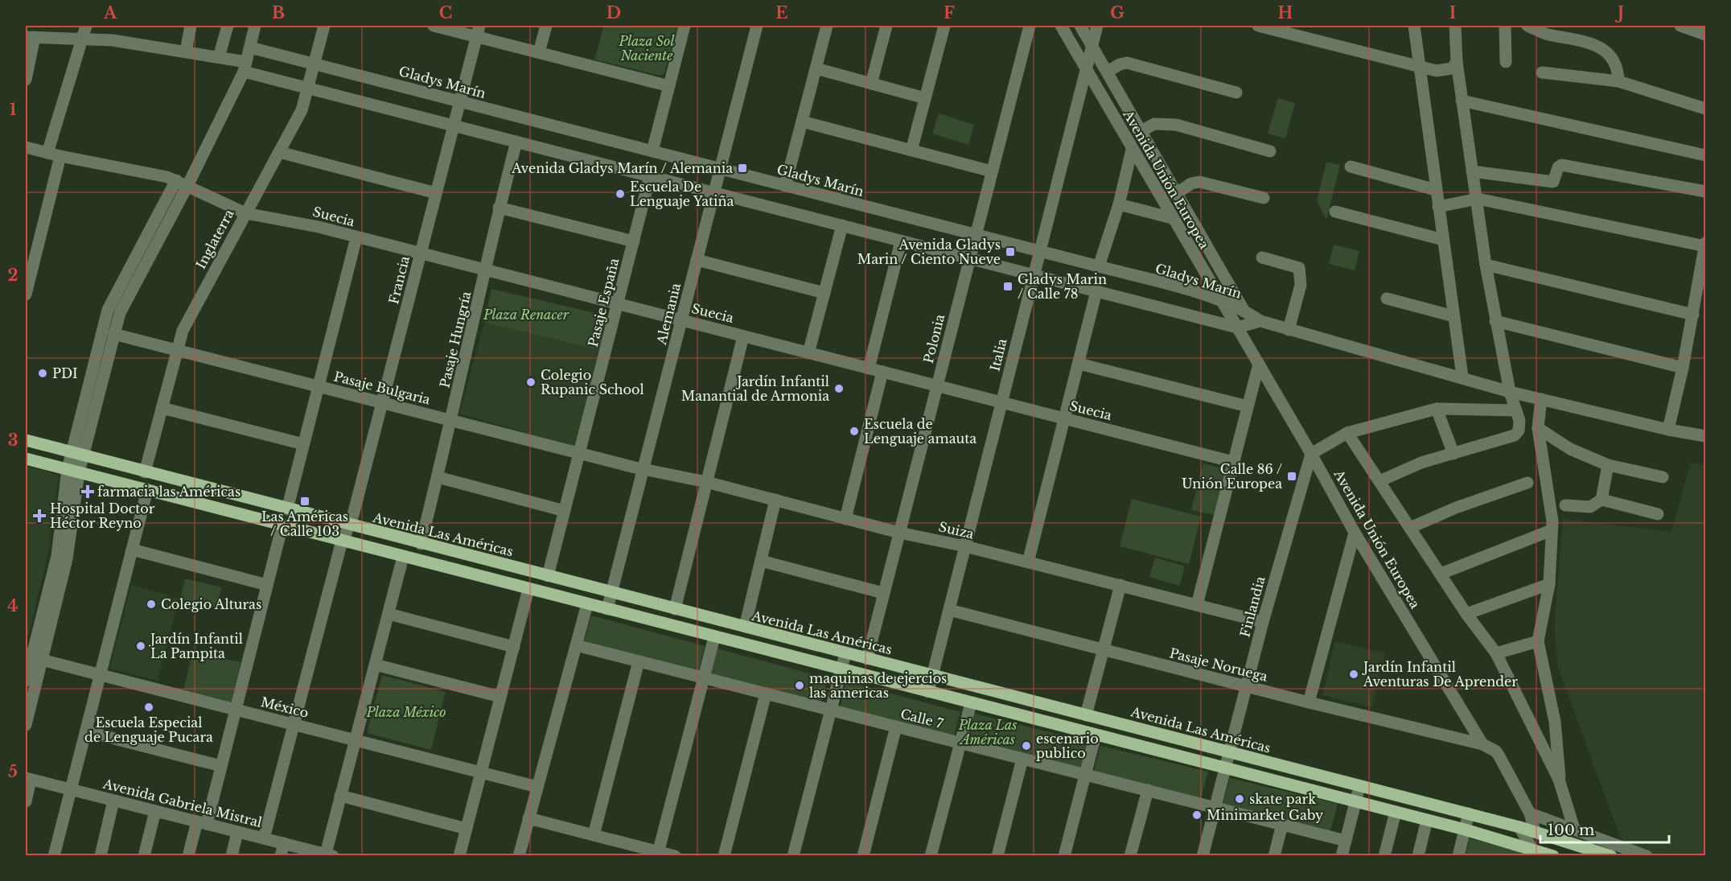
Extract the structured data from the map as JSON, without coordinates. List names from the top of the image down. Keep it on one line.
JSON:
{"streets":{"main road":["Avenida Las Américas"],"street":["Gladys Marín","Avenida Unión Europea","Suecia","Inglaterra","Francia","Pasaje España","Alemania","Polonia","Pasaje Hungría","Italia","Pasaje Bulgaria","Suiza","Finlandia","Pasaje Noruega","México","Calle 7","Avenida Gabriela Mistral"]},"crossings":[["Gladys Marín","Avenida Unión Europea"],["Gladys Marín","Inglaterra"],["Gladys Marín","Francia"],["Gladys Marín","Alemania"],["Gladys Marín","Polonia"],["Gladys Marín","Italia"],["Avenida Unión Europea","Italia"],["Avenida Unión Europea","Finlandia"],["Avenida Unión Europea","Pasaje Noruega"],["Suecia","Inglaterra"],["Suecia","Francia"],["Suecia","Pasaje España"],["Suecia","Alemania"],["Suecia","Polonia"],["Suecia","Pasaje Hungría"],["Suecia","Italia"],["Inglaterra","Pasaje Bulgaria"],["Inglaterra","Avenida Las Américas"],["Francia","Pasaje Bulgaria"],["Francia","Avenida Las Américas"],["Francia","México"],["Francia","Avenida Gabriela Mistral"],["Pasaje España","Pasaje Bulgaria"],["Pasaje España","Avenida Las Américas"],["Alemania","Pasaje Bulgaria"],["Alemania","Suiza"],["Alemania","Avenida Las Américas"],["Polonia","Suiza"],["Polonia","Avenida Las Américas"],["Pasaje Hungría","Pasaje Bulgaria"],["Pasaje Hungría","Avenida Las Américas"],["Italia","Suiza"],["Italia","Avenida Las Américas"],["Italia","Pasaje Noruega"],["Pasaje Bulgaria","Suiza"],["Suiza","Finlandia"],["Avenida Las Américas","Finlandia"],["Finlandia","Pasaje Noruega"],["Finlandia","Calle 7"]],"parks":["Plaza Sol Naciente","Plaza Renacer","Plaza México","Plaza Las Américas"],"places":{"transit":["Avenida Gladys Marín / Alemania","Avenida Gladys Marin / Ciento Nueve","Gladys Marin / Calle 78","Calle 86 / Unión Europea","Las Américas / Calle 103"],"other":["Escuela De Lenguaje Yatiña","PDI","Colegio Rupanic School","Jardín Infantil Manantial de Armonia","Escuela de Lenguaje amauta","Colegio Alturas","Jardín Infantil La Pampita","Jardín Infantil Aventuras De Aprender","maquinas de ejercios las americas","Escuela Especial de Lenguaje Pucara","escenario publico","skate park","Minimarket Gaby"],"health":["farmacia las Américas","Hospital Doctor Héctor Reyno"]},"scale_bar":"100 m","grid":{"columns":["A","B","C","D","E","F","G","H","I","J"],"rows":["1","2","3","4","5"]}}
